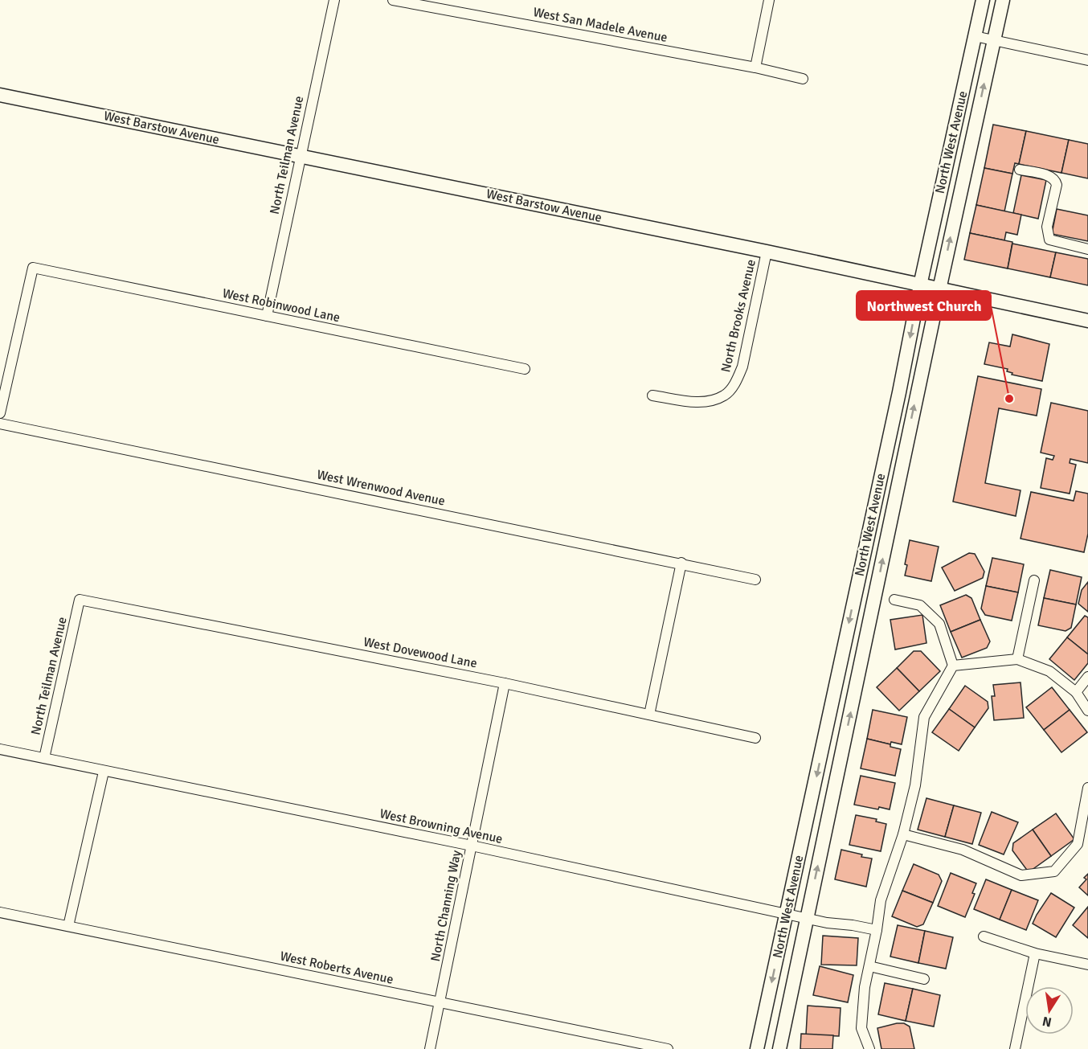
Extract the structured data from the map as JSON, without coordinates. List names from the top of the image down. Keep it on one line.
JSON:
{"streets":{"main road":["West Barstow Avenue","North West Avenue"],"street":["West San Madele Avenue","North Teilman Avenue","West Robinwood Lane","North Brooks Avenue","West Wrenwood Avenue","West Dovewood Lane","West Browning Avenue","North Channing Way","West Roberts Avenue"]},"crossings":[["West Barstow Avenue","North West Avenue"],["West Barstow Avenue","North Teilman Avenue"],["West Barstow Avenue","North Brooks Avenue"],["North West Avenue","West Browning Avenue"],["North Teilman Avenue","West Robinwood Lane"],["North Teilman Avenue","West Dovewood Lane"],["North Teilman Avenue","West Browning Avenue"],["West Dovewood Lane","North Channing Way"],["West Browning Avenue","North Channing Way"],["North Channing Way","West Roberts Avenue"]],"places":["Northwest Church"],"north":"bottom"}
